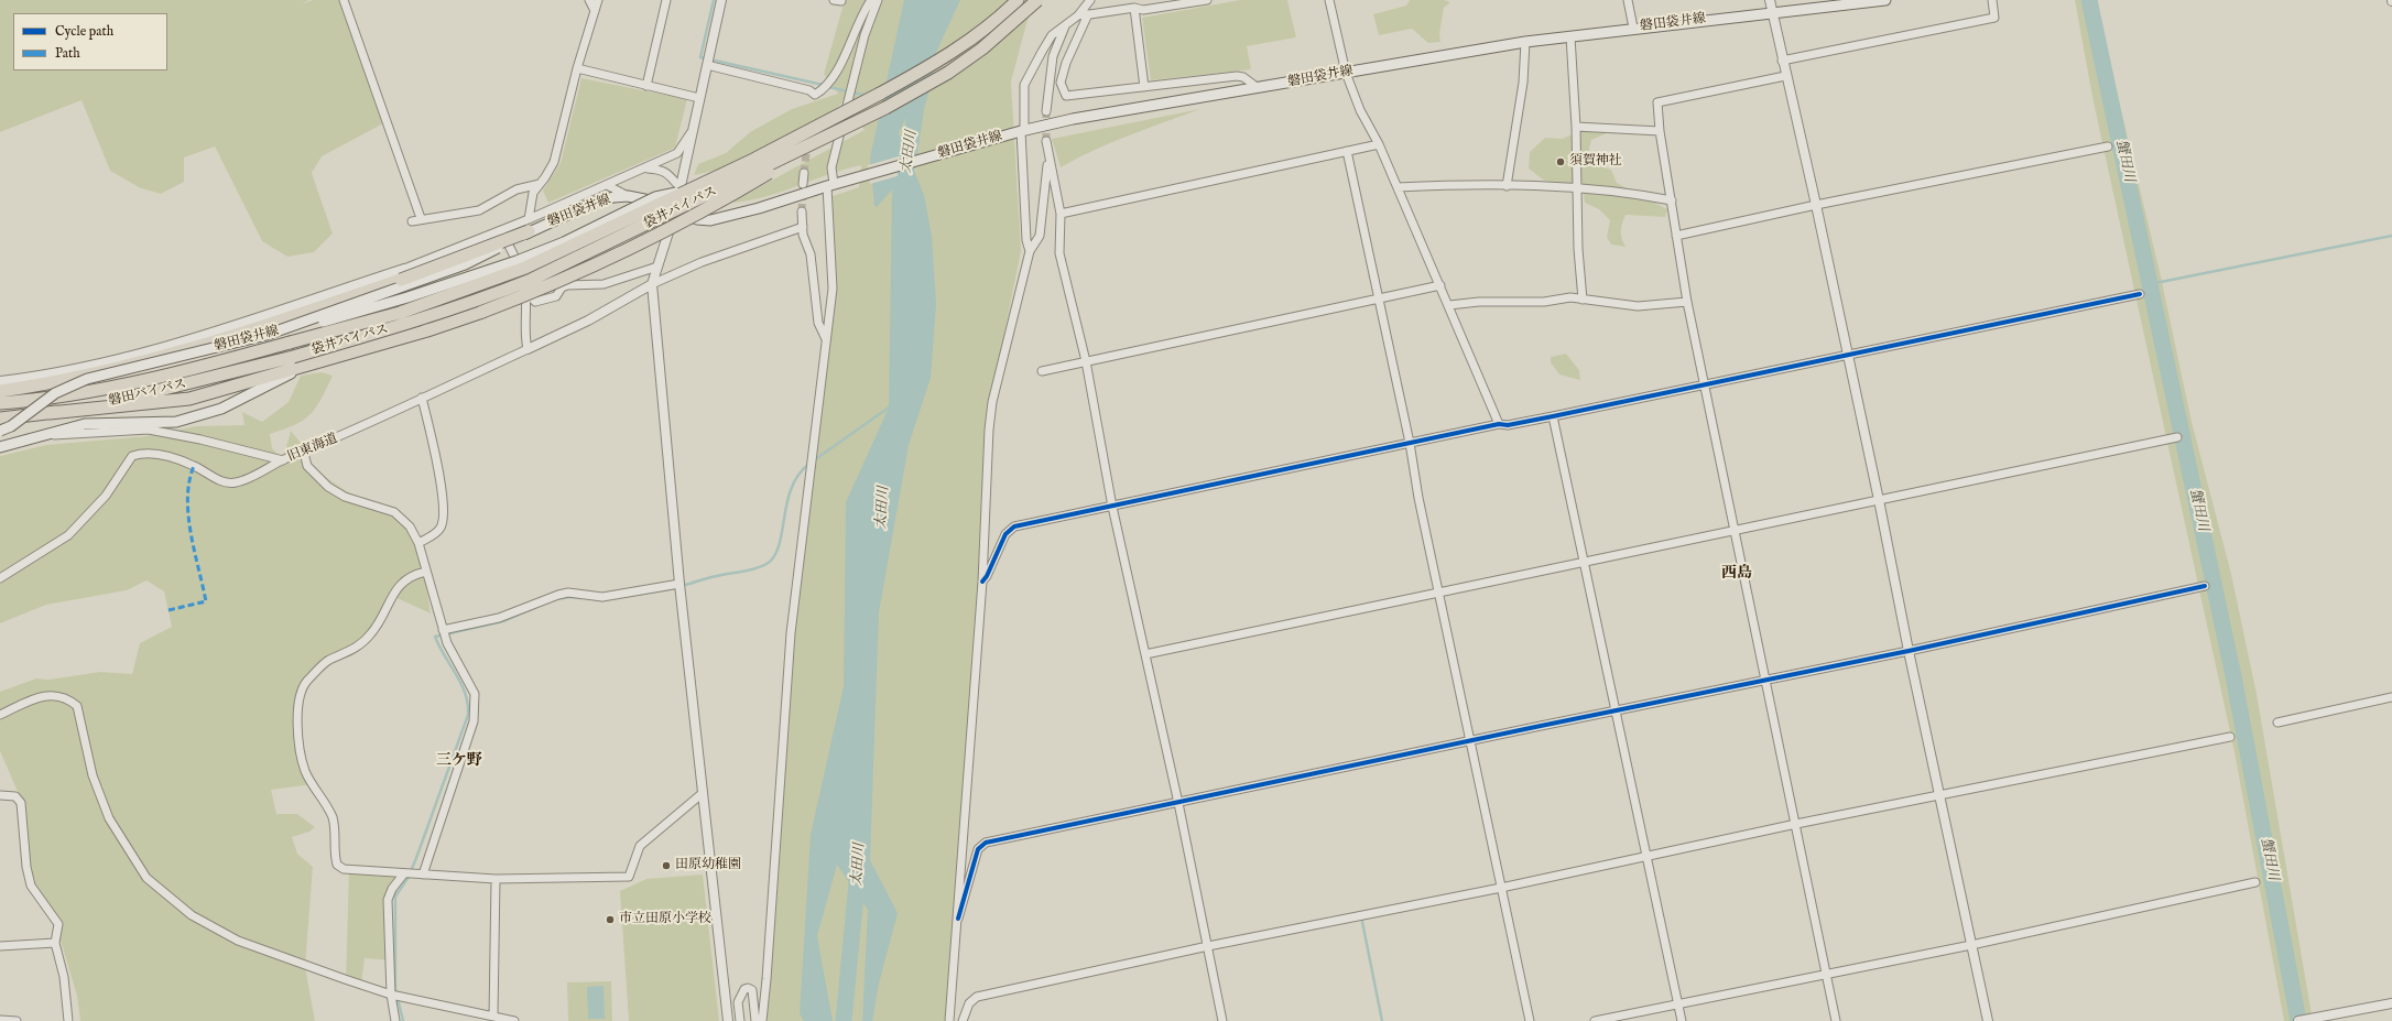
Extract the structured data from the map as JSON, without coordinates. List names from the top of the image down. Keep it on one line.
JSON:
{"streets":{"highway":["袋井バイパス","磐田バイパス"],"main road":["磐田袋井線"],"street":["旧東海道"]},"crossings":[["袋井バイパス","磐田バイパス"]],"districts":["西島","三ケ野"],"water":["太田川","蟹田川"],"places":["須賀神社","田原幼稚園","市立田原小学校"],"legend":["Cycle path","Path"]}
